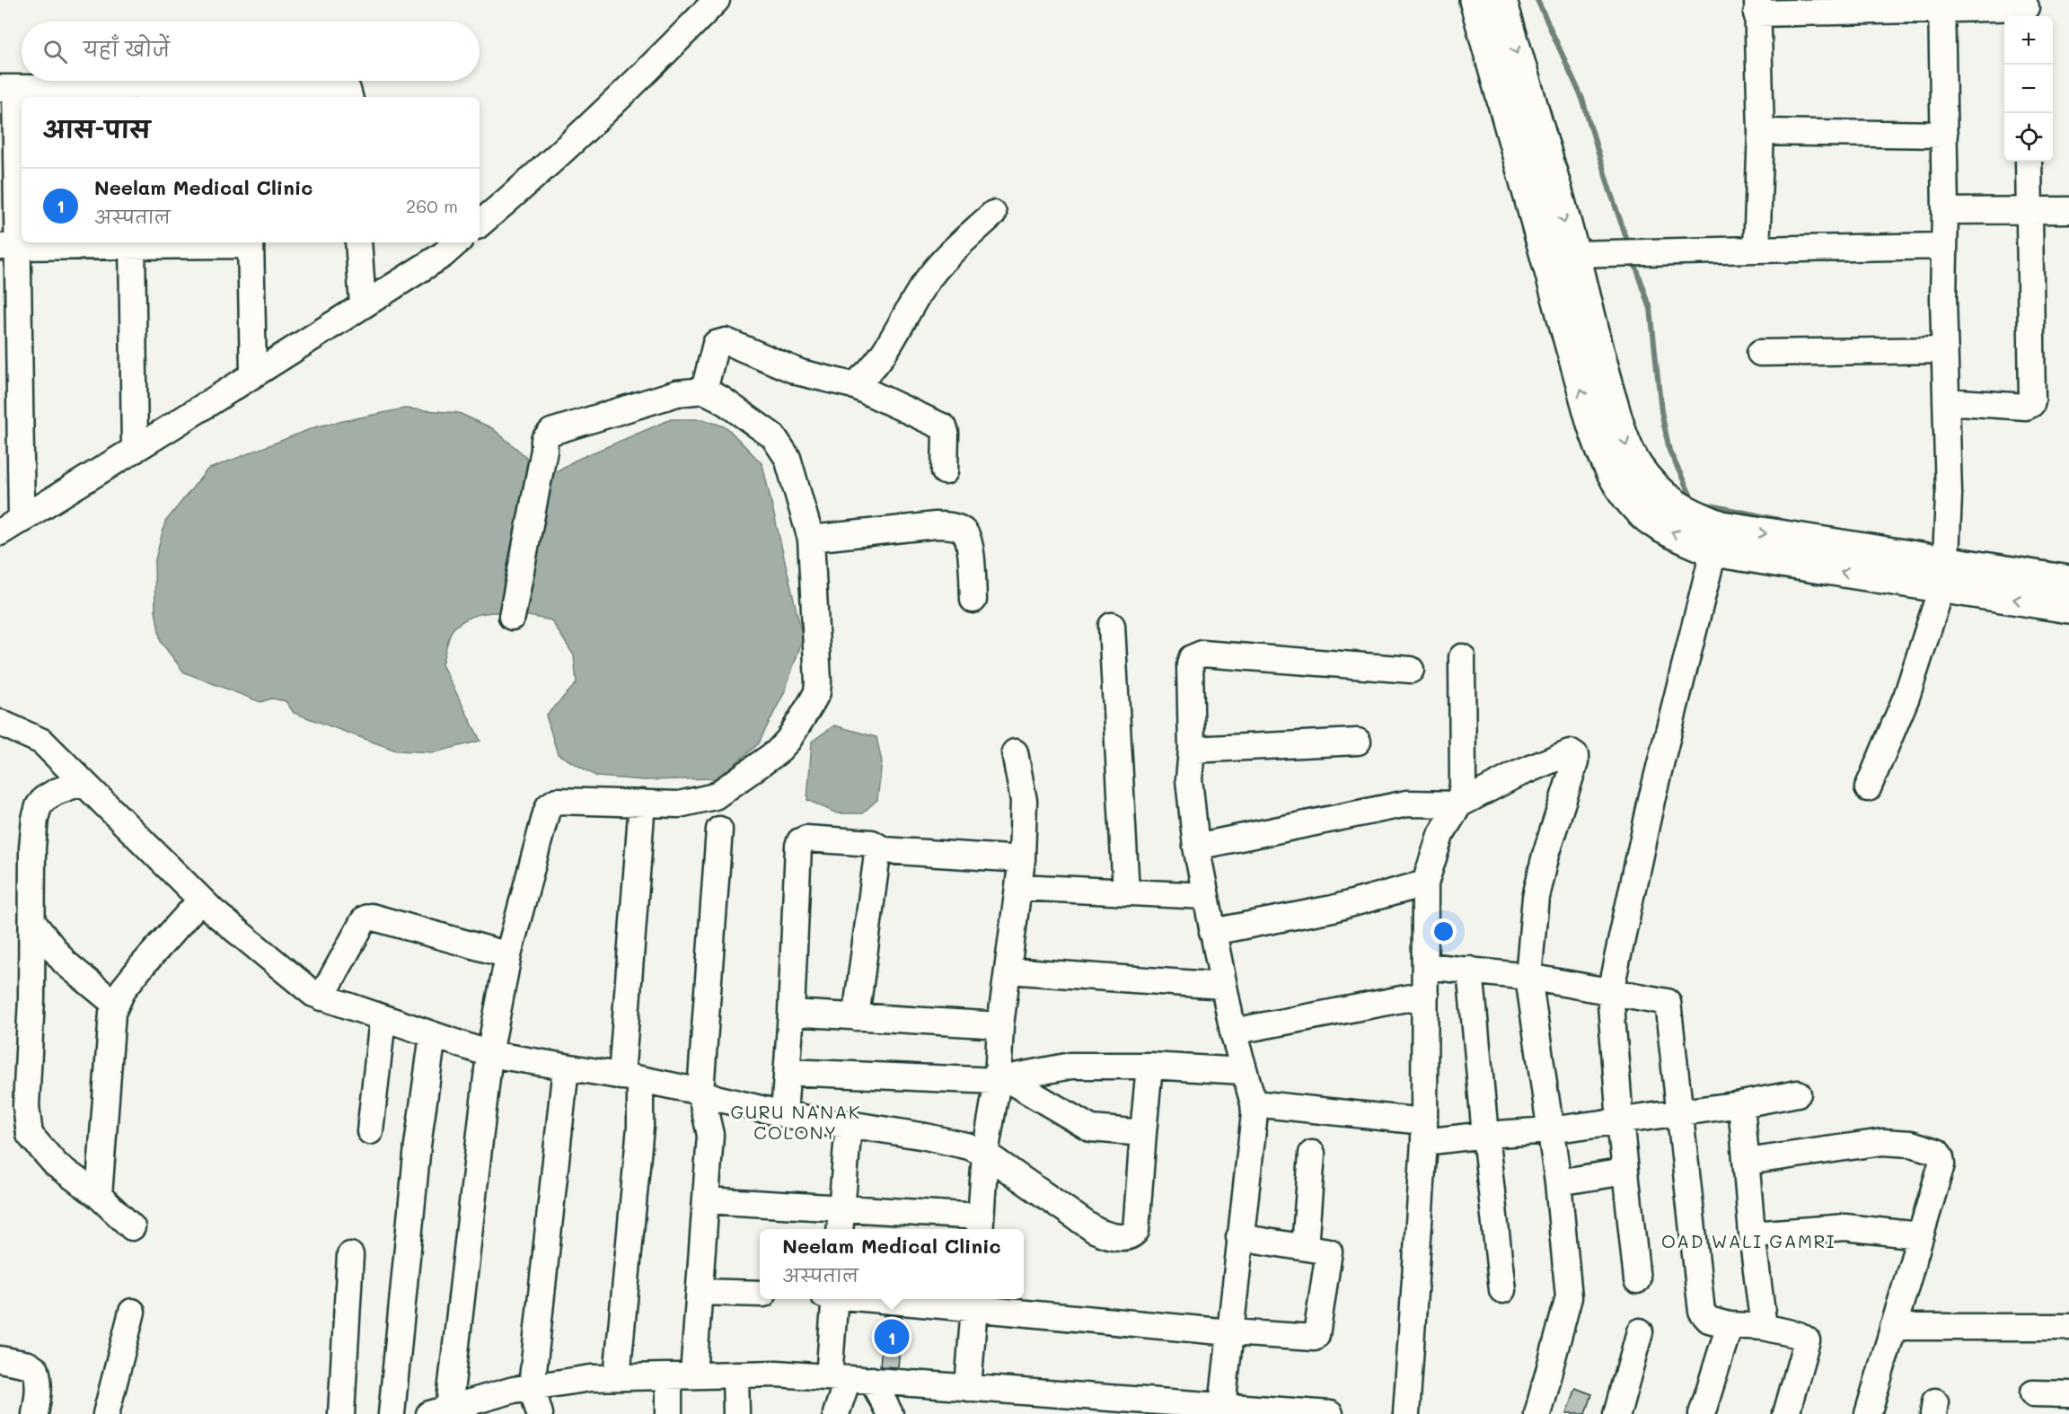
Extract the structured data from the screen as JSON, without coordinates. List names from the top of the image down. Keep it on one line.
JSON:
{"districts":["GURU NANAK COLONY","OAD WALI GAMRI"],"page":{"map_buttons":["+","−"],"search":"यहाँ खोजें","heading":"आस-पास","list":[{"mark":"1","name":"Neelam Medical Clinic","note":"अस्पताल","value":"260 m"}],"popup":["Neelam Medical Clinic","अस्पताल"],"pins":"1"}}
